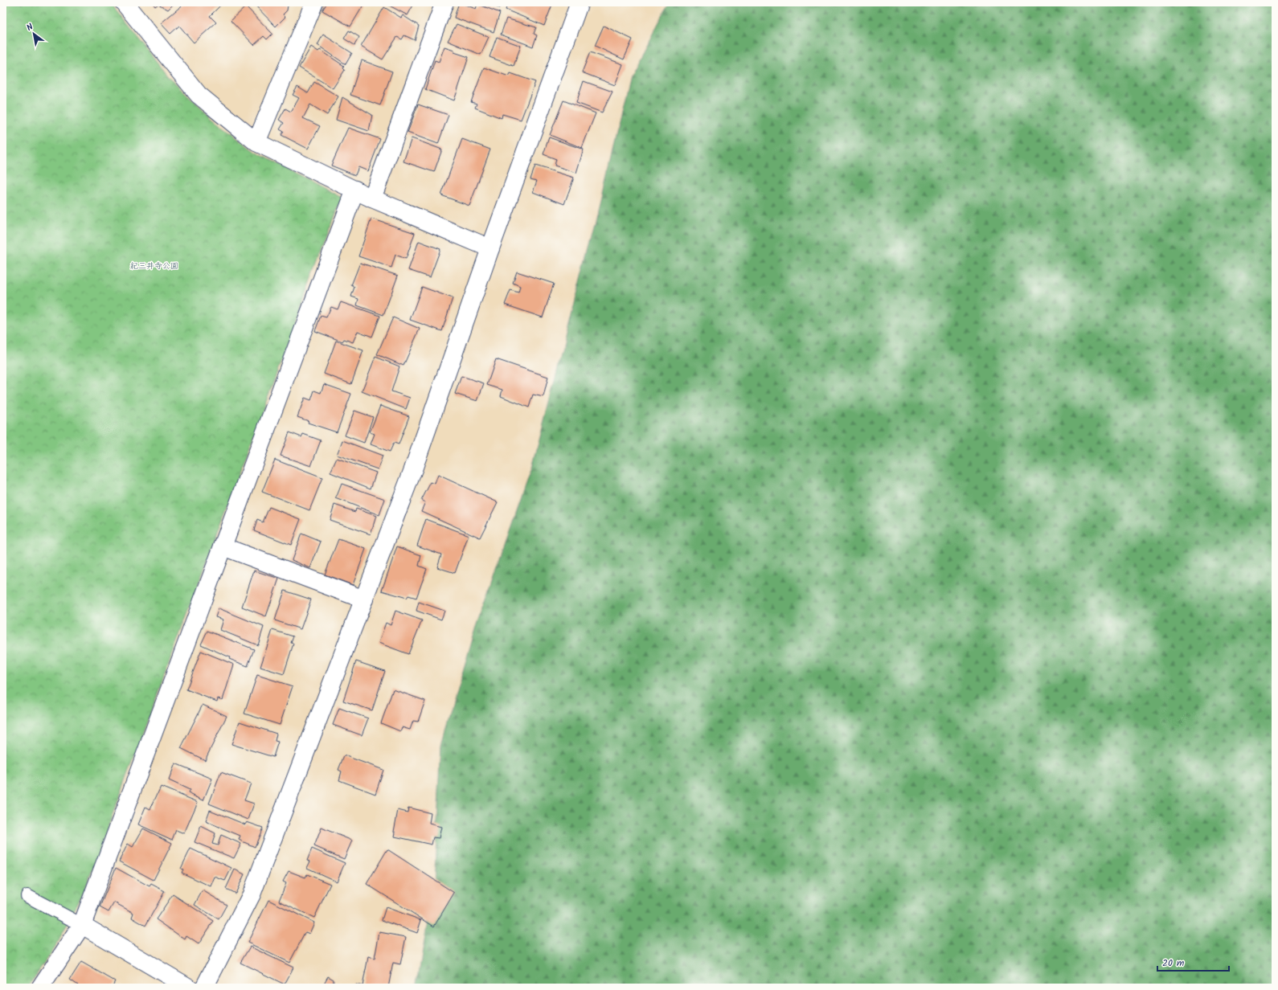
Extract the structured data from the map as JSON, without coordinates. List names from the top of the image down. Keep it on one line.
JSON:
{"parks":["紀三井寺公園"],"scale_bar":"20 m","north":"top left"}
